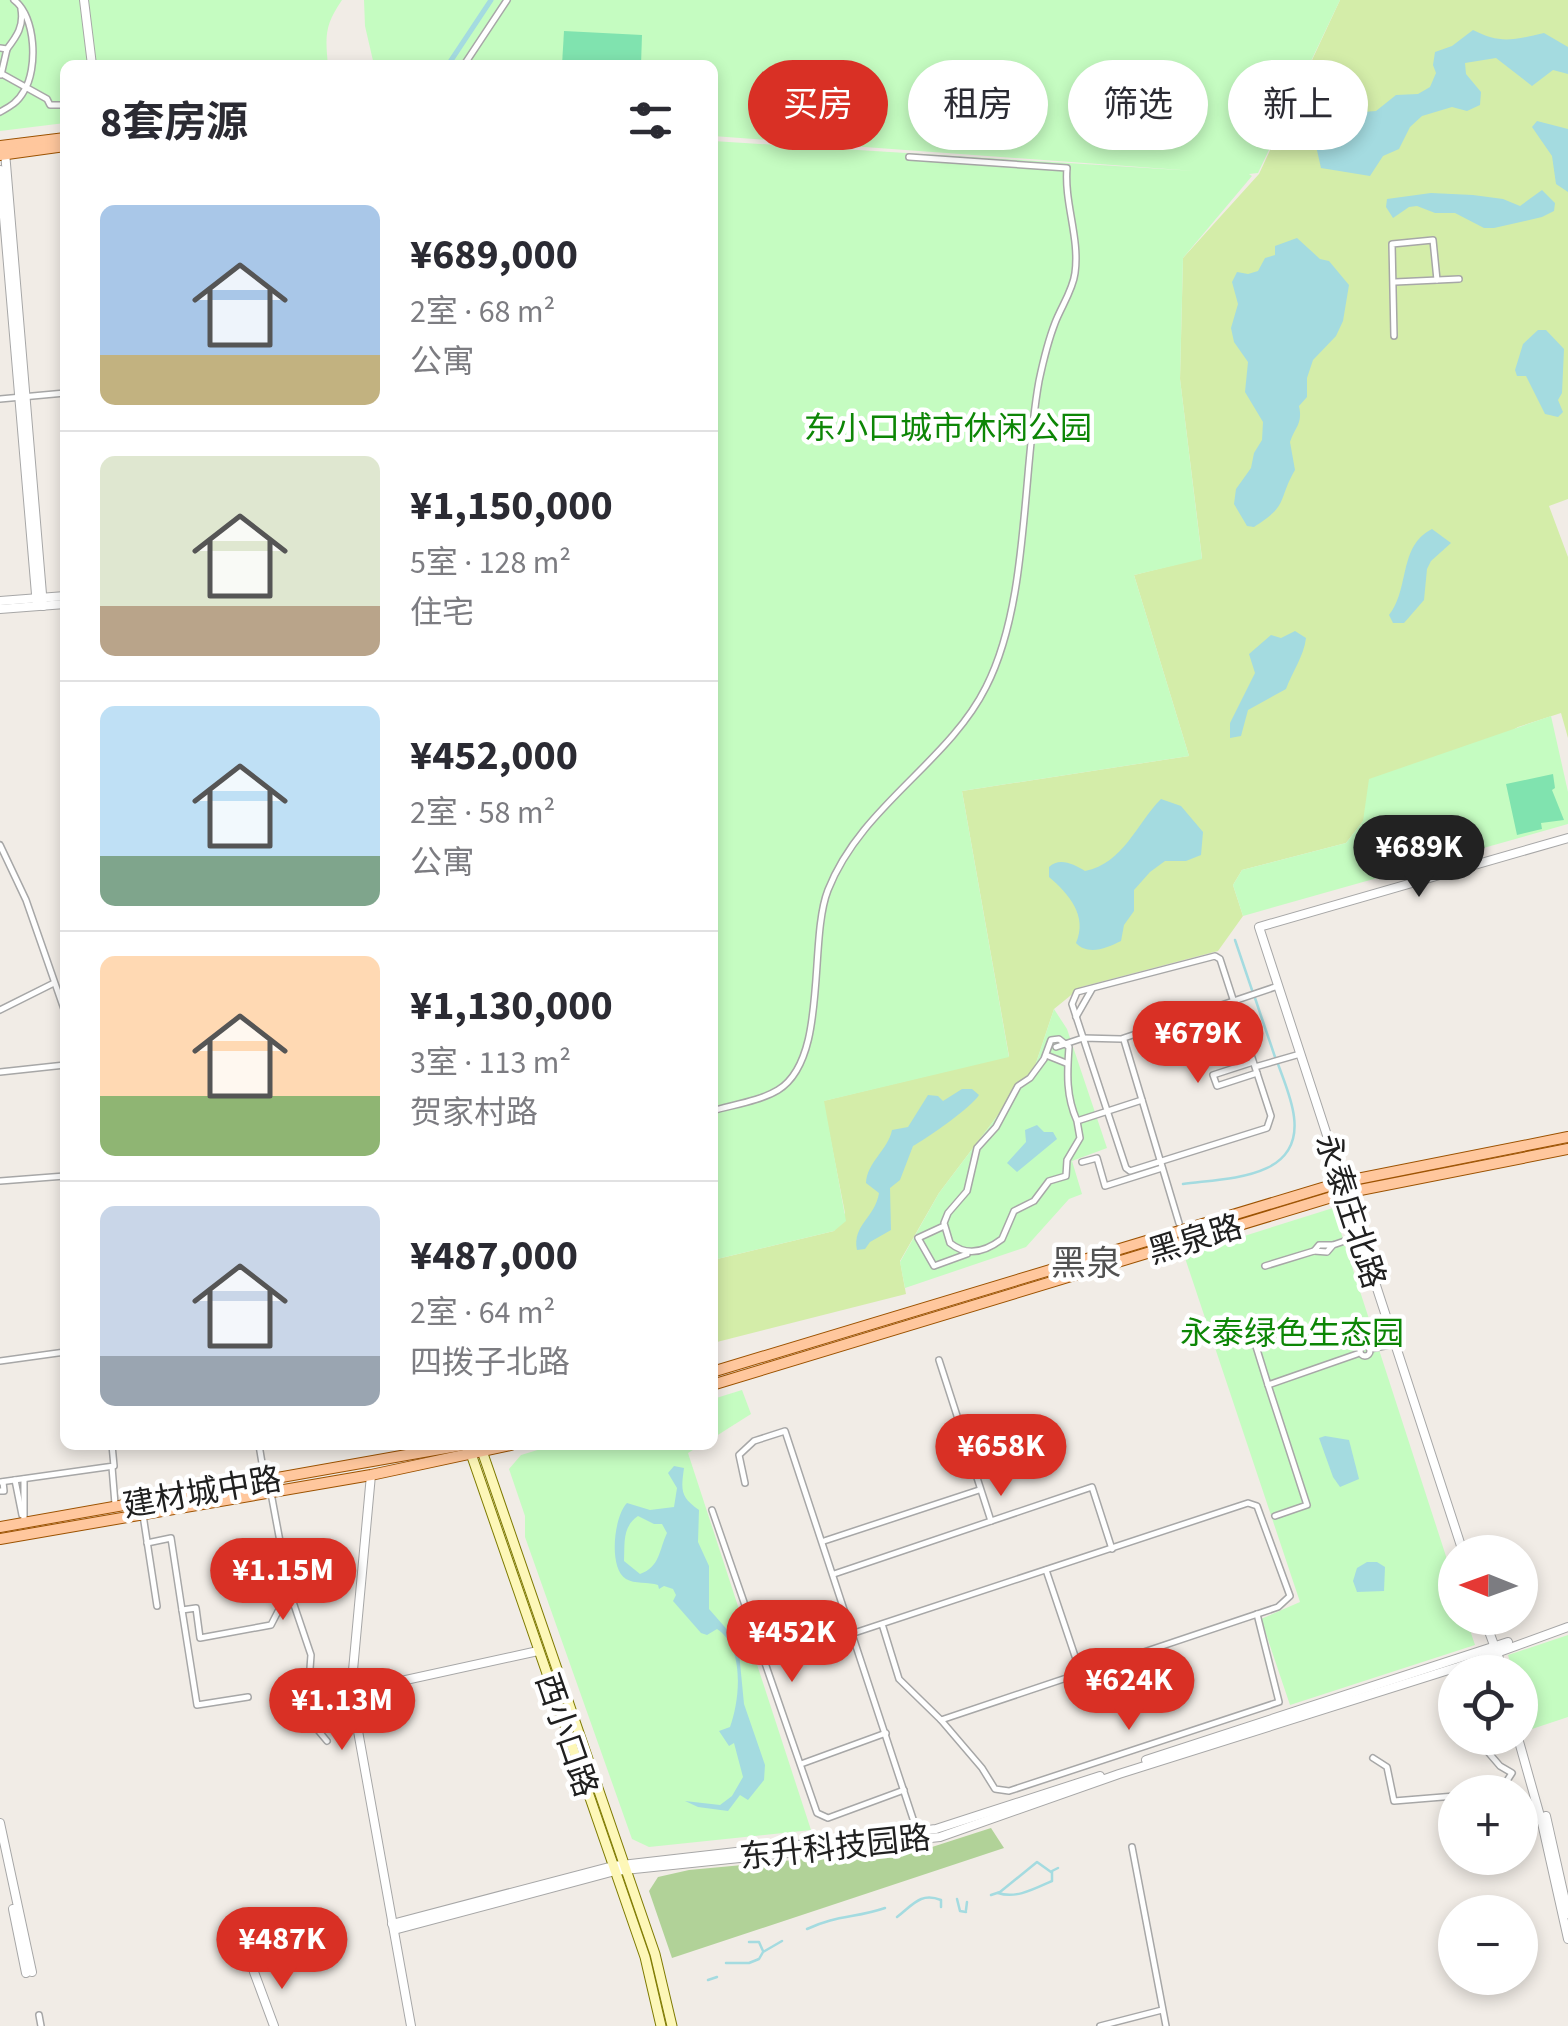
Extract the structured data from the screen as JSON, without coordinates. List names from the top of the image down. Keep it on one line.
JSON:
{"streets":{"main road":["黑泉路","建材城中路","西小口路"],"street":["永泰庄北路","东升科技园路"]},"crossings":[["永泰庄北路","黑泉路"],["西小口路","东升科技园路"]],"districts":["黑泉"],"parks":["东小口城市休闲公园","永泰绿色生态园"],"north":"left","page":{"chip":["买房","租房","筛选","新上"],"heading":"8套房源","list":[{"name":"¥689,000","note":"2室 · 68 m² · 公寓"},{"name":"¥1,150,000","note":"5室 · 128 m² · 住宅"},{"name":"¥452,000","note":"2室 · 58 m² · 公寓"},{"name":"¥1,130,000","note":"3室 · 113 m² · 贺家村路"},{"name":"¥487,000","note":"2室 · 64 m² · 四拨子北路"}],"price":["¥689K","¥679K","¥658K","¥1.15M","¥452K","¥624K","¥1.13M","¥487K"],"map_buttons":["+","−"]}}
